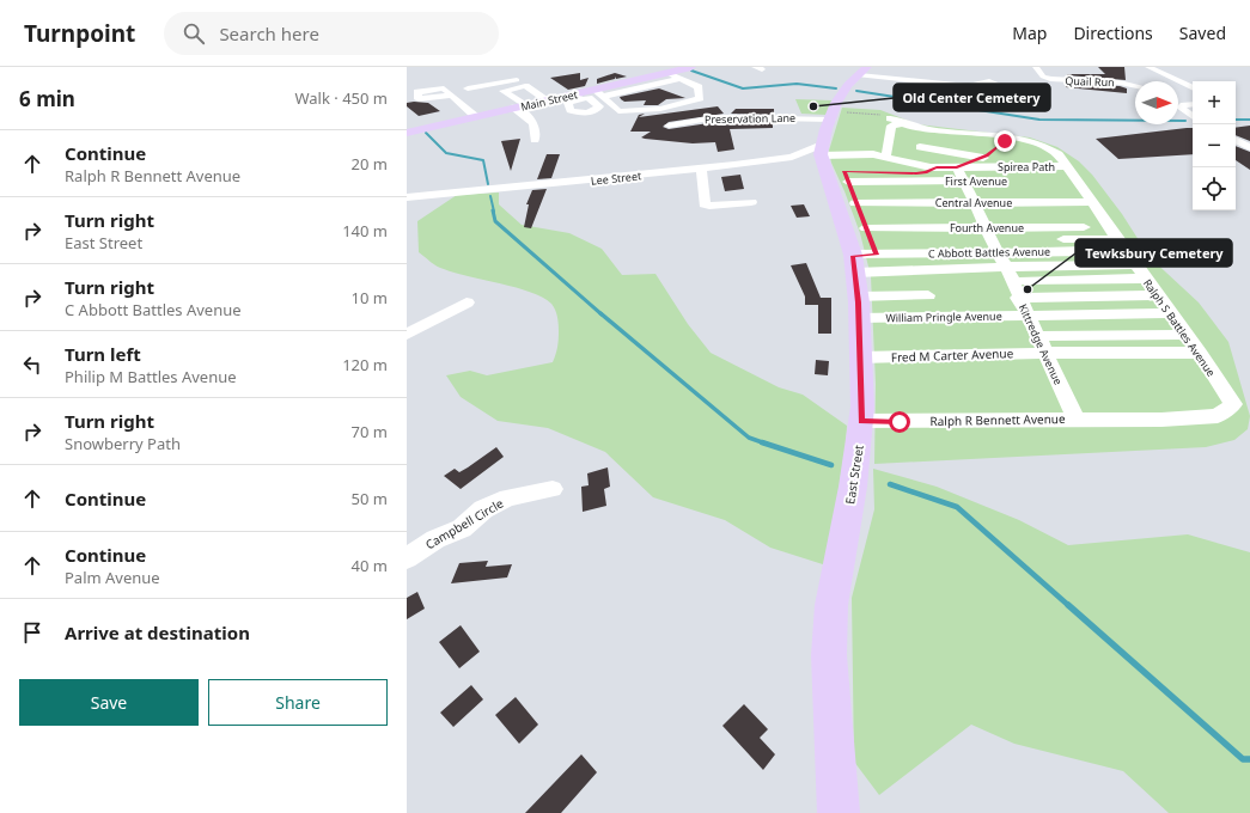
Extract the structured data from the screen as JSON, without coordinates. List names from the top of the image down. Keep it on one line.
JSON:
{"streets":{"main road":["Main Street","East Street"],"street":["Quail Run","Preservation Lane","Spirea Path","Lee Street","First Avenue","Central Avenue","Fourth Avenue","C Abbott Battles Avenue","William Pringle Avenue","Ralph S Battles Avenue","Kittredge Avenue","Fred M Carter Avenue","Ralph R Bennett Avenue","Campbell Circle"]},"crossings":[["Spirea Path","Ralph S Battles Avenue"],["Spirea Path","Kittredge Avenue"],["Lee Street","First Avenue"],["Lee Street","Central Avenue"],["Lee Street","East Street"],["First Avenue","Central Avenue"],["First Avenue","Kittredge Avenue"],["First Avenue","East Street"],["Central Avenue","Ralph S Battles Avenue"],["Central Avenue","Kittredge Avenue"],["Central Avenue","East Street"],["Fourth Avenue","C Abbott Battles Avenue"],["Fourth Avenue","Ralph S Battles Avenue"],["Fourth Avenue","Kittredge Avenue"],["C Abbott Battles Avenue","William Pringle Avenue"],["C Abbott Battles Avenue","Ralph S Battles Avenue"],["C Abbott Battles Avenue","Kittredge Avenue"],["C Abbott Battles Avenue","East Street"],["William Pringle Avenue","Ralph S Battles Avenue"],["William Pringle Avenue","Kittredge Avenue"],["William Pringle Avenue","East Street"],["Ralph S Battles Avenue","Fred M Carter Avenue"],["Ralph S Battles Avenue","Ralph R Bennett Avenue"],["Kittredge Avenue","Fred M Carter Avenue"],["Kittredge Avenue","Ralph R Bennett Avenue"],["Fred M Carter Avenue","East Street"],["Ralph R Bennett Avenue","East Street"]],"places":["Old Center Cemetery","Tewksbury Cemetery"],"north":"right","page":{"header":"Turnpoint","search":"Search here","nav":["Map","Directions","Saved"],"heading":["6 min","Walk · 450 m"],"map_buttons":["+","−"],"list":[["Continue","Ralph R Bennett Avenue","20 m"],["Turn right","East Street","140 m"],["Turn right","C Abbott Battles Avenue","10 m"],["Turn left","Philip M Battles Avenue","120 m"],["Turn right","Snowberry Path","70 m"],["Continue","50 m"],["Continue","Palm Avenue","40 m"],"Arrive at destination"],"buttons":["Save","Share"]}}
